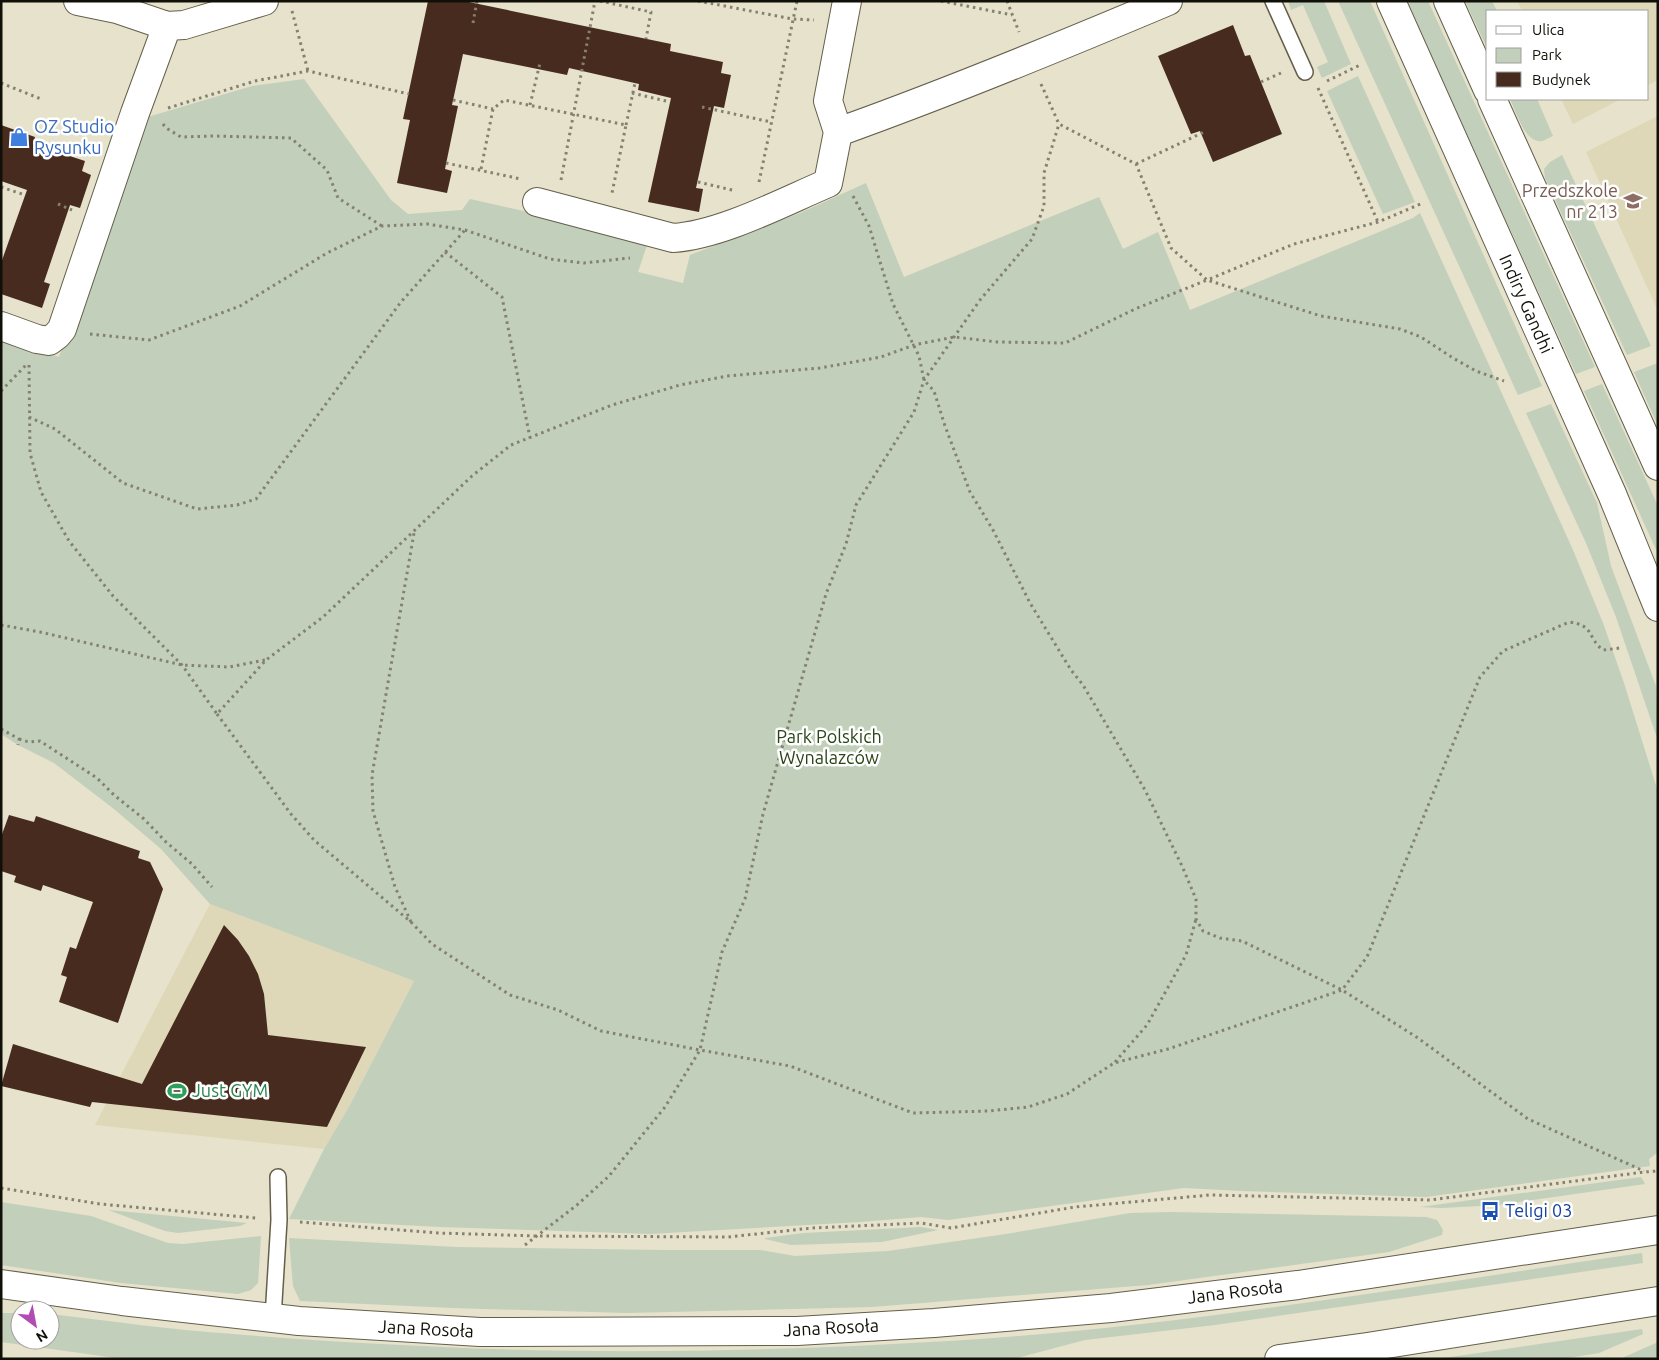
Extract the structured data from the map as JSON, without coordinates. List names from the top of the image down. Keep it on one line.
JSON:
{"streets":{"street":["Indiry Gandhi","Jana Rosoła"]},"parks":["Park Polskich Wynalazców"],"places":{"shop":["OZ Studio Rysunku"],"school or university":["Przedszkole nr 213"],"sports":["Just GYM"],"bus stop":["Teligi 03"]},"legend":["Ulica","Park","Budynek"],"north":"bottom right"}
